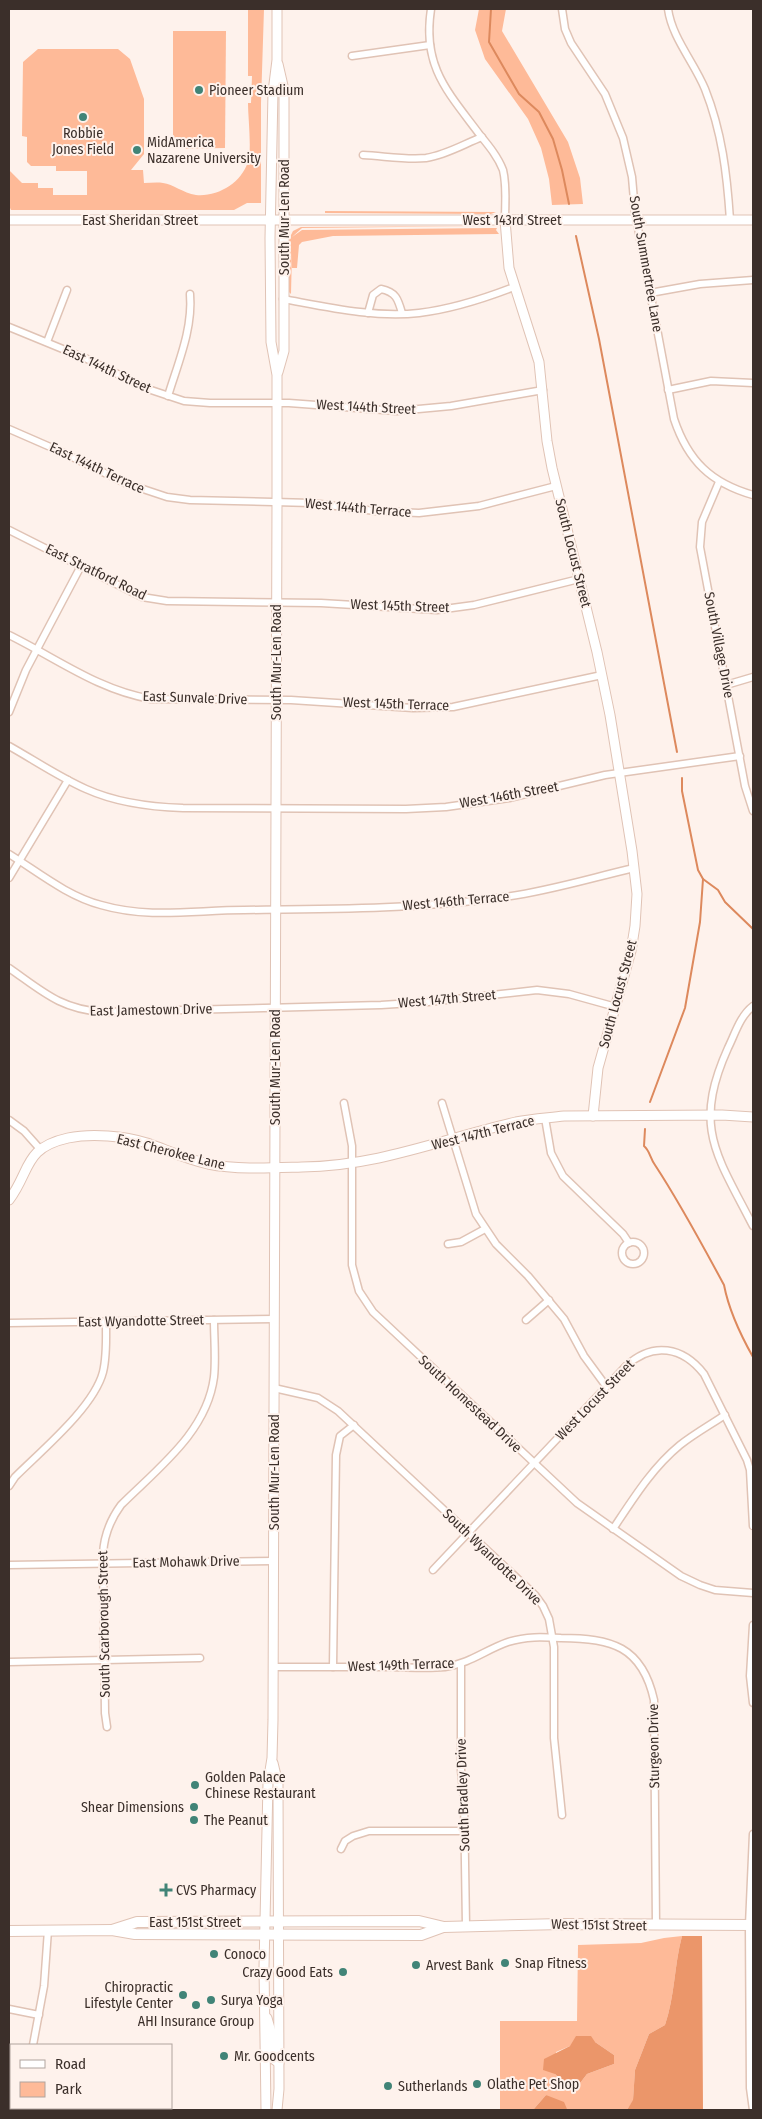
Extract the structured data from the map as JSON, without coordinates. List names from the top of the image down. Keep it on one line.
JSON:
{"streets":{"main road":["South Mur-Len Road","East Sheridan Street","West 143rd Street","South Locust Street","West 147th Terrace","East Cherokee Lane","East 151st Street","West 151st Street"],"street":["South Summertree Lane","East 144th Street","West 144th Street","East 144th Terrace","West 144th Terrace","East Stratford Road","West 145th Street","South Village Drive","East Sunvale Drive","West 145th Terrace","West 146th Street","West 146th Terrace","West 147th Street","East Jamestown Drive","East Wyandotte Street","West Locust Street","South Homestead Drive","South Wyandotte Drive","East Mohawk Drive","South Scarborough Street","West 149th Terrace","Sturgeon Drive","South Bradley Drive"]},"crossings":[["South Mur-Len Road","East Sheridan Street"],["South Mur-Len Road","West 143rd Street"],["South Mur-Len Road","East 144th Street"],["South Mur-Len Road","West 144th Street"],["South Mur-Len Road","East 144th Terrace"],["South Mur-Len Road","West 144th Terrace"],["South Mur-Len Road","East Stratford Road"],["South Mur-Len Road","West 145th Street"],["South Mur-Len Road","East Sunvale Drive"],["South Mur-Len Road","West 145th Terrace"],["South Mur-Len Road","West 146th Street"],["South Mur-Len Road","West 146th Terrace"],["South Mur-Len Road","West 147th Street"],["South Mur-Len Road","East Jamestown Drive"],["South Mur-Len Road","West 147th Terrace"],["South Mur-Len Road","East Cherokee Lane"],["South Mur-Len Road","East Wyandotte Street"],["South Mur-Len Road","South Wyandotte Drive"],["South Mur-Len Road","East Mohawk Drive"],["South Mur-Len Road","West 149th Terrace"],["South Mur-Len Road","East 151st Street"],["South Mur-Len Road","West 151st Street"],["East Sheridan Street","West 143rd Street"],["West 143rd Street","South Summertree Lane"],["West 143rd Street","South Locust Street"],["South Summertree Lane","South Village Drive"],["East 144th Street","West 144th Street"],["West 144th Street","South Locust Street"],["East 144th Terrace","West 144th Terrace"],["West 144th Terrace","South Locust Street"],["South Locust Street","West 145th Street"],["South Locust Street","West 145th Terrace"],["South Locust Street","West 146th Street"],["South Locust Street","West 146th Terrace"],["South Locust Street","West 147th Street"],["South Locust Street","West 147th Terrace"],["East Stratford Road","West 145th Street"],["South Village Drive","West 146th Street"],["East Sunvale Drive","West 145th Terrace"],["West 147th Street","East Jamestown Drive"],["West 147th Terrace","East Cherokee Lane"],["West 147th Terrace","South Homestead Drive"],["East Wyandotte Street","South Scarborough Street"],["West Locust Street","South Homestead Drive"],["West Locust Street","South Wyandotte Drive"],["South Wyandotte Drive","West 149th Terrace"],["South Wyandotte Drive","Sturgeon Drive"],["East Mohawk Drive","South Scarborough Street"],["West 149th Terrace","Sturgeon Drive"],["West 149th Terrace","South Bradley Drive"],["Sturgeon Drive","West 151st Street"],["South Bradley Drive","West 151st Street"],["East 151st Street","West 151st Street"]],"places":{"other":["Pioneer Stadium","Robbie Jones Field","MidAmerica Nazarene University","Golden Palace Chinese Restaurant","Shear Dimensions","The Peanut","Conoco","Snap Fitness","Arvest Bank","Crazy Good Eats","Chiropractic Lifestyle Center","Surya Yoga","AHI Insurance Group","Mr. Goodcents","Olathe Pet Shop","Sutherlands"],"health":["CVS Pharmacy"]},"legend":["Road","Park"]}
